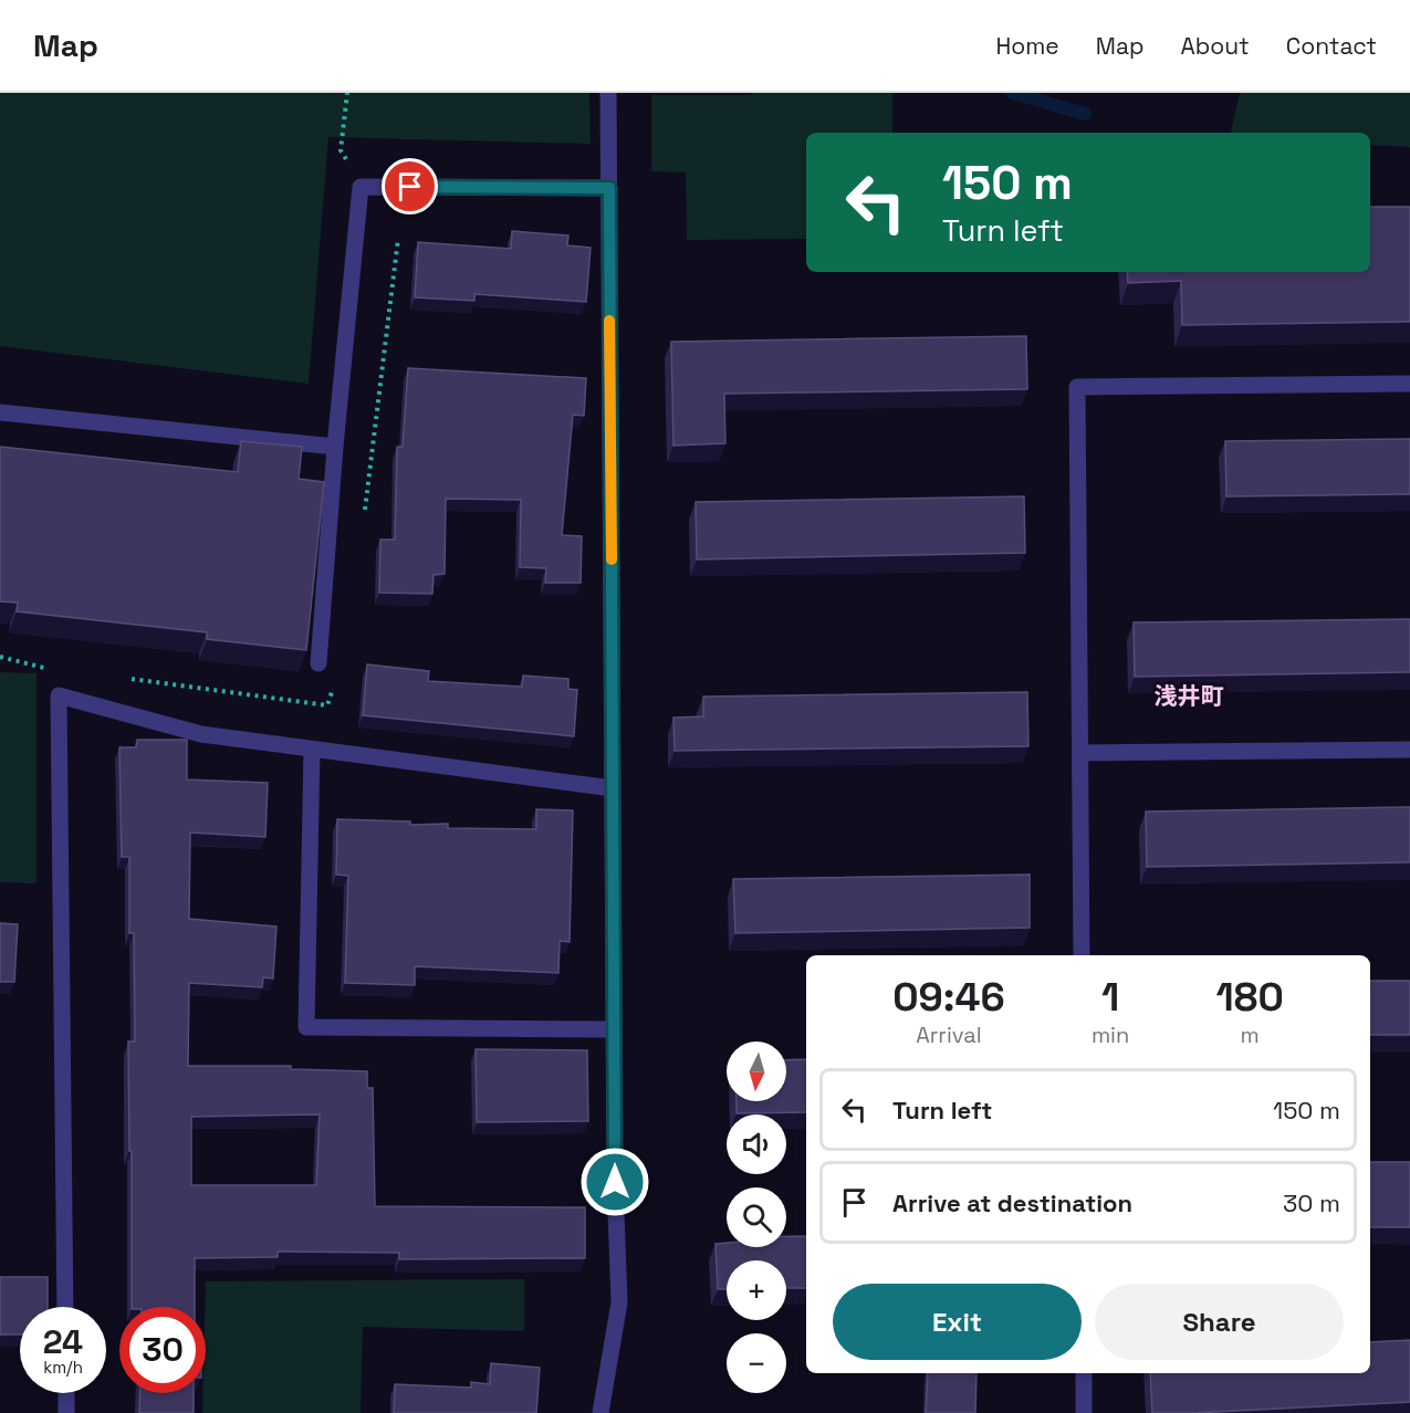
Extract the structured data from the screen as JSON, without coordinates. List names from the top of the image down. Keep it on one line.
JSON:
{"districts":["浅井町"],"north":"bottom","page":{"header":"Map","nav":["Home","Map","About","Contact"],"turn":["150 m","Turn left"],"eta":["09:46","Arrival","1","min","180","m"],"map_buttons":["+","−"],"list":[{"name":"Turn left","value":"150 m"},{"name":"Arrive at destination","value":"30 m"}],"buttons":["Exit","Share"],"speed":"24 km/h","limit":"30"}}
